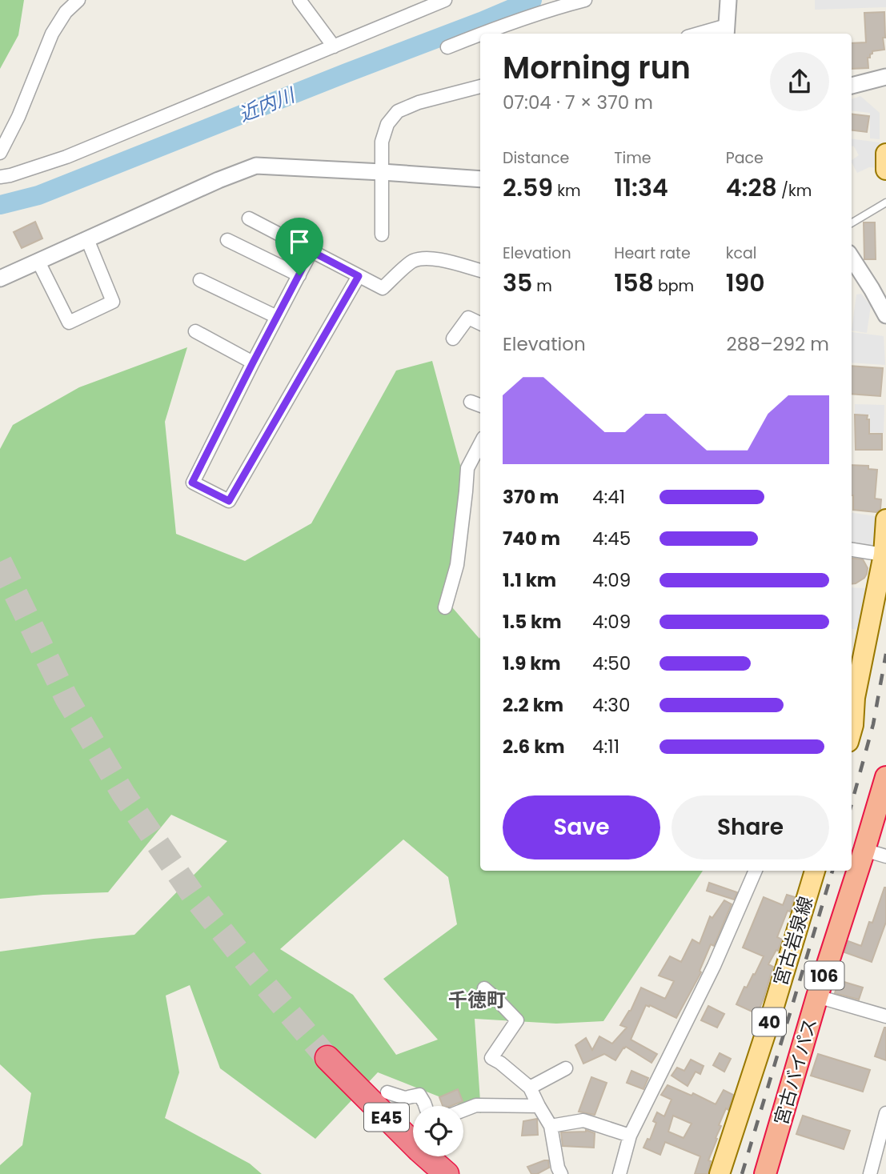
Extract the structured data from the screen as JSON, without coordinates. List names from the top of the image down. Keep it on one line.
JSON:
{"streets":{"highway":["106","宮古バイパス","E45"],"main road":["宮古岩泉線","40"]},"districts":["千徳町"],"water":["近内川"],"page":{"heading":["Morning run","07:04 · 7 × 370 m"],"stats":[["Distance","2.59 km"],["Time","11:34"],["Pace","4:28 /km"],["Elevation","35 m"],["Heart rate","158 bpm"],["kcal","190"]],"chart":["Elevation","288–292 m"],"list":[{"name":"370 m","note":"4:41"},{"name":"740 m","note":"4:45"},{"name":"1.1 km","note":"4:09"},{"name":"1.5 km","note":"4:09"},{"name":"1.9 km","note":"4:50"},{"name":"2.2 km","note":"4:30"},{"name":"2.6 km","note":"4:11"}],"buttons":["Save","Share"]}}
